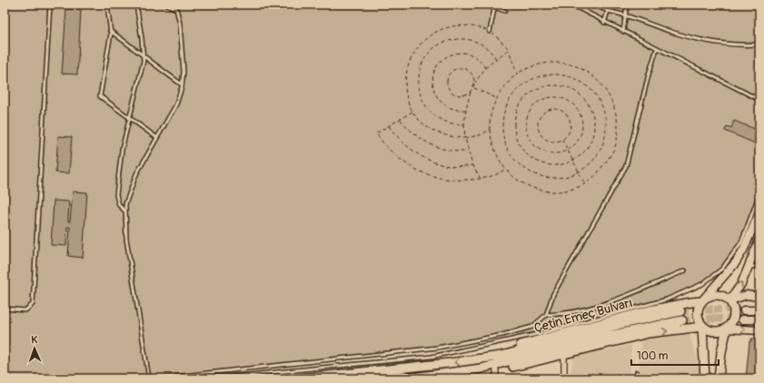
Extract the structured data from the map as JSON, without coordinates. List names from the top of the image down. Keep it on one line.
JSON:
{"streets":{"main road":["Çetin Emeç Bulvarı"]},"scale_bar":"100 m","north":"top"}
